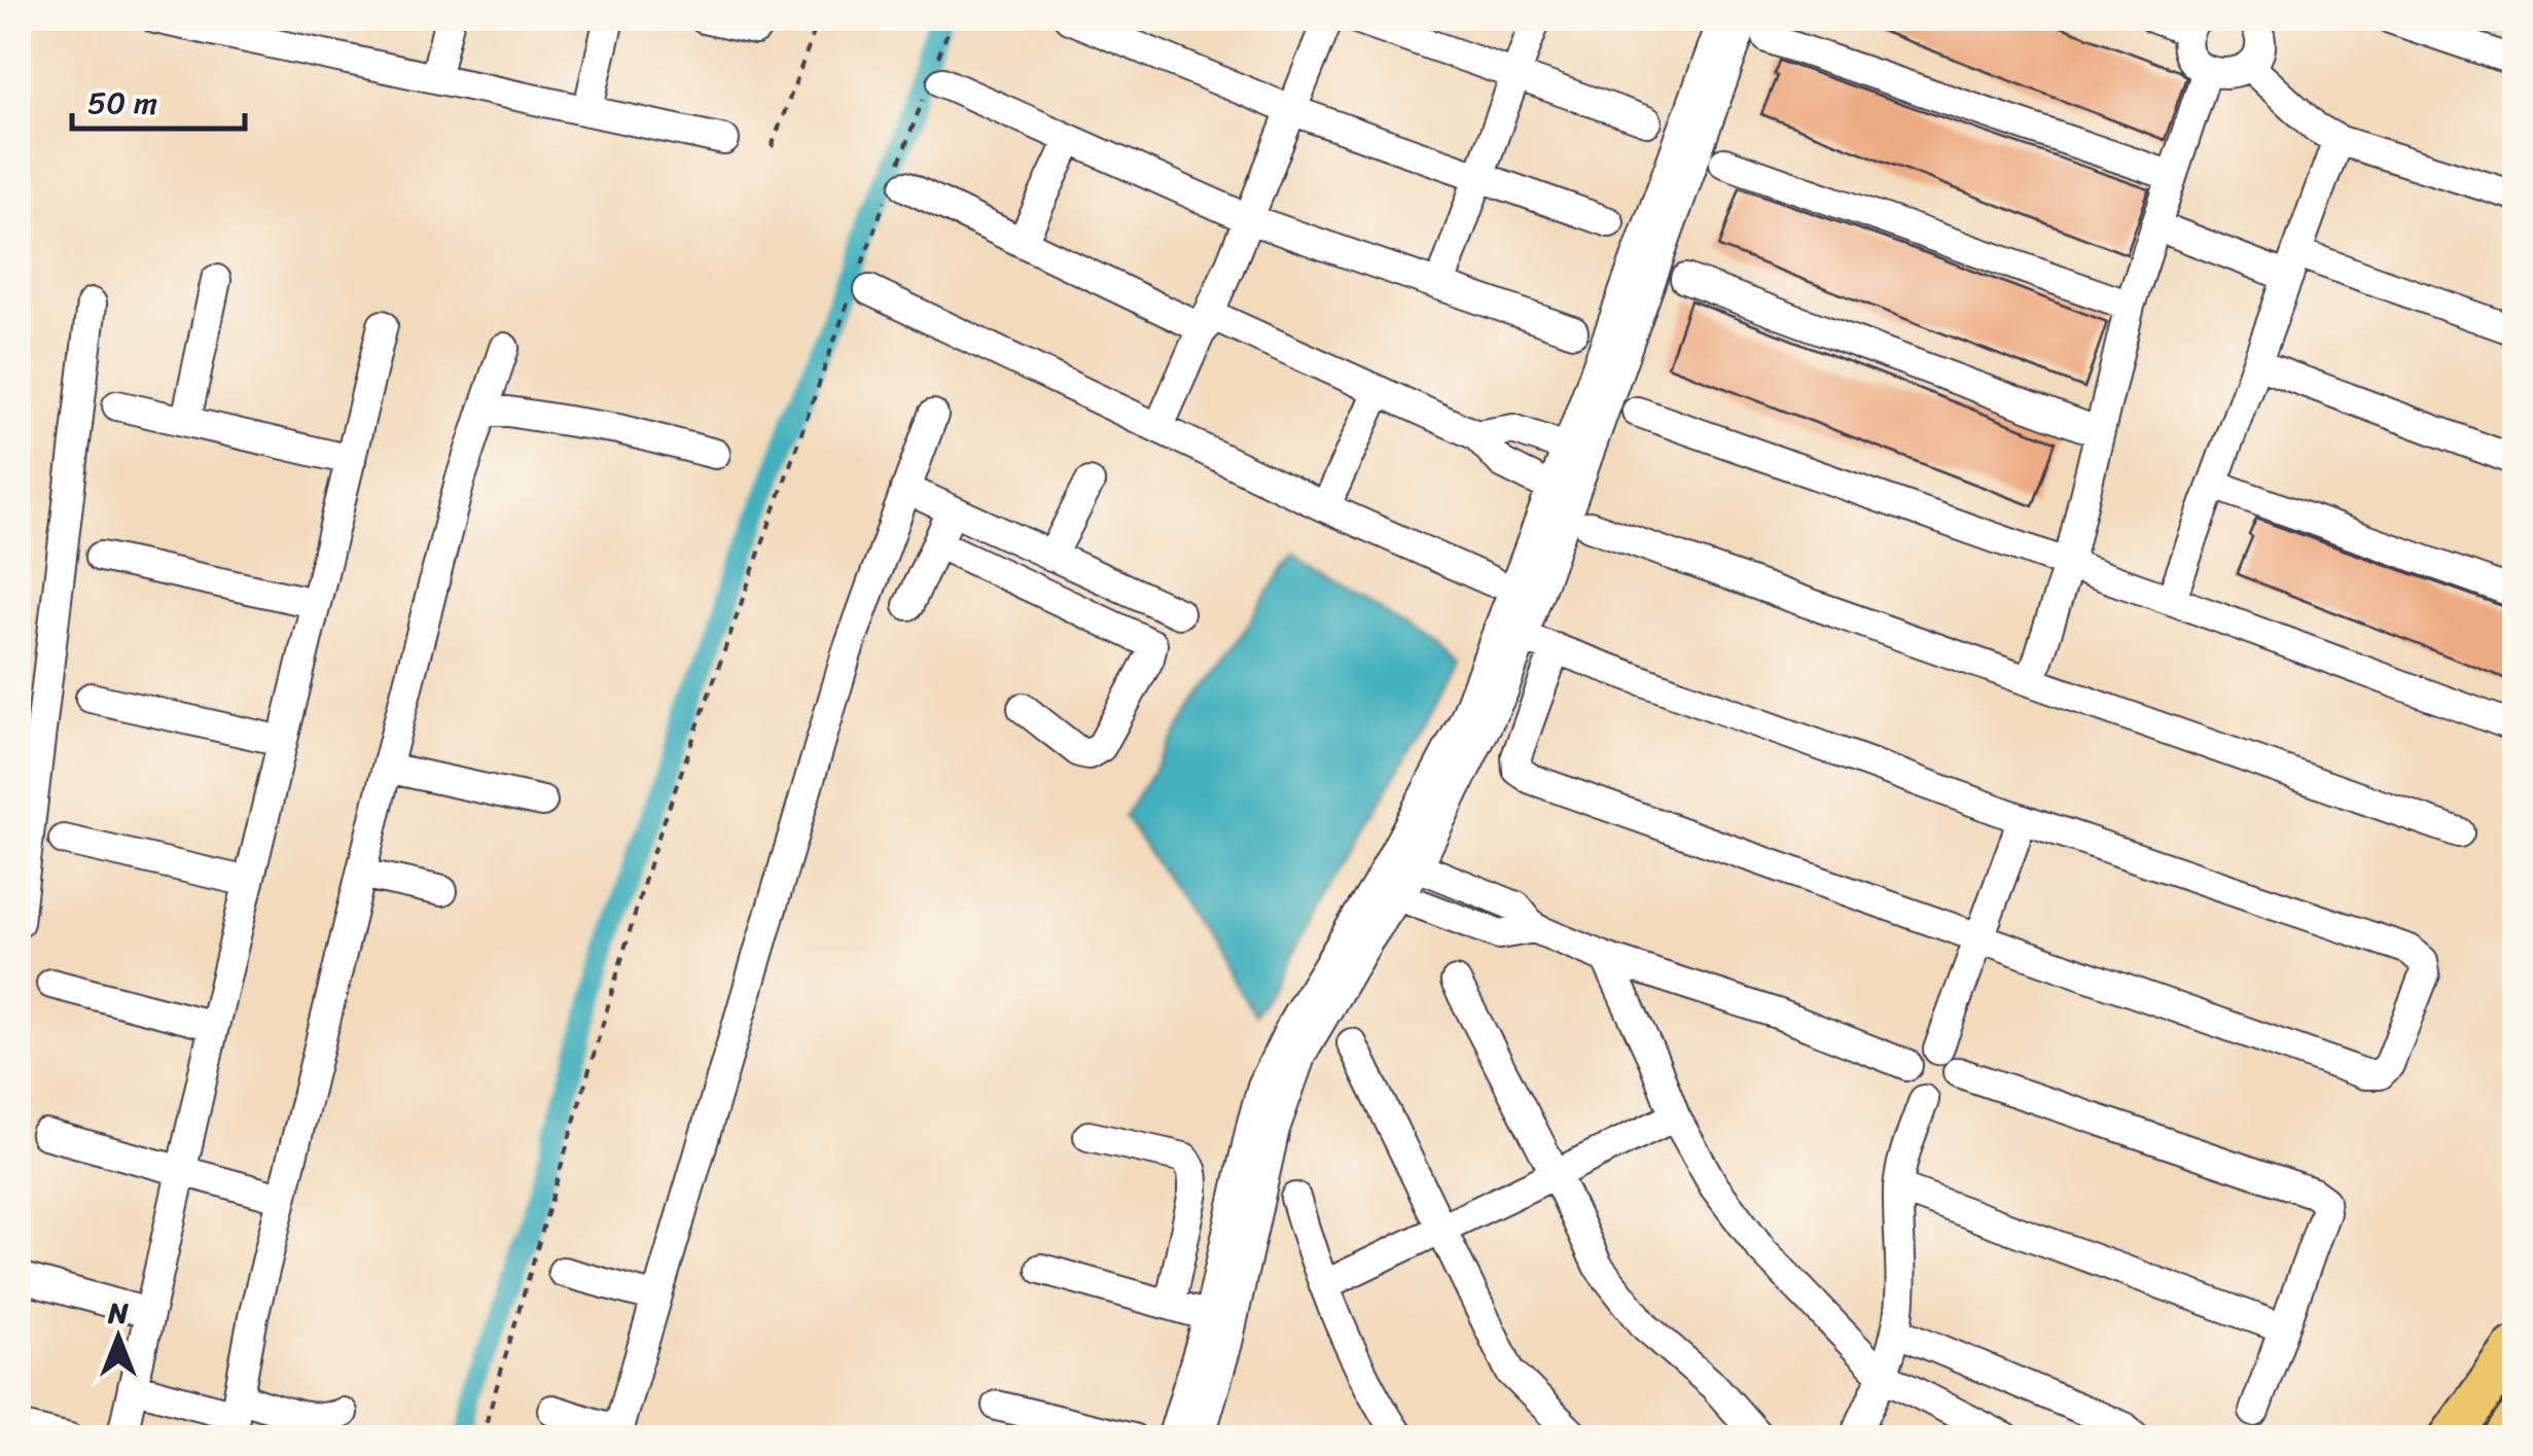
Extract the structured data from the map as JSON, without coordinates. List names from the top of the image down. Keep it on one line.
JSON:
{"scale_bar":"50 m","north":"top"}
